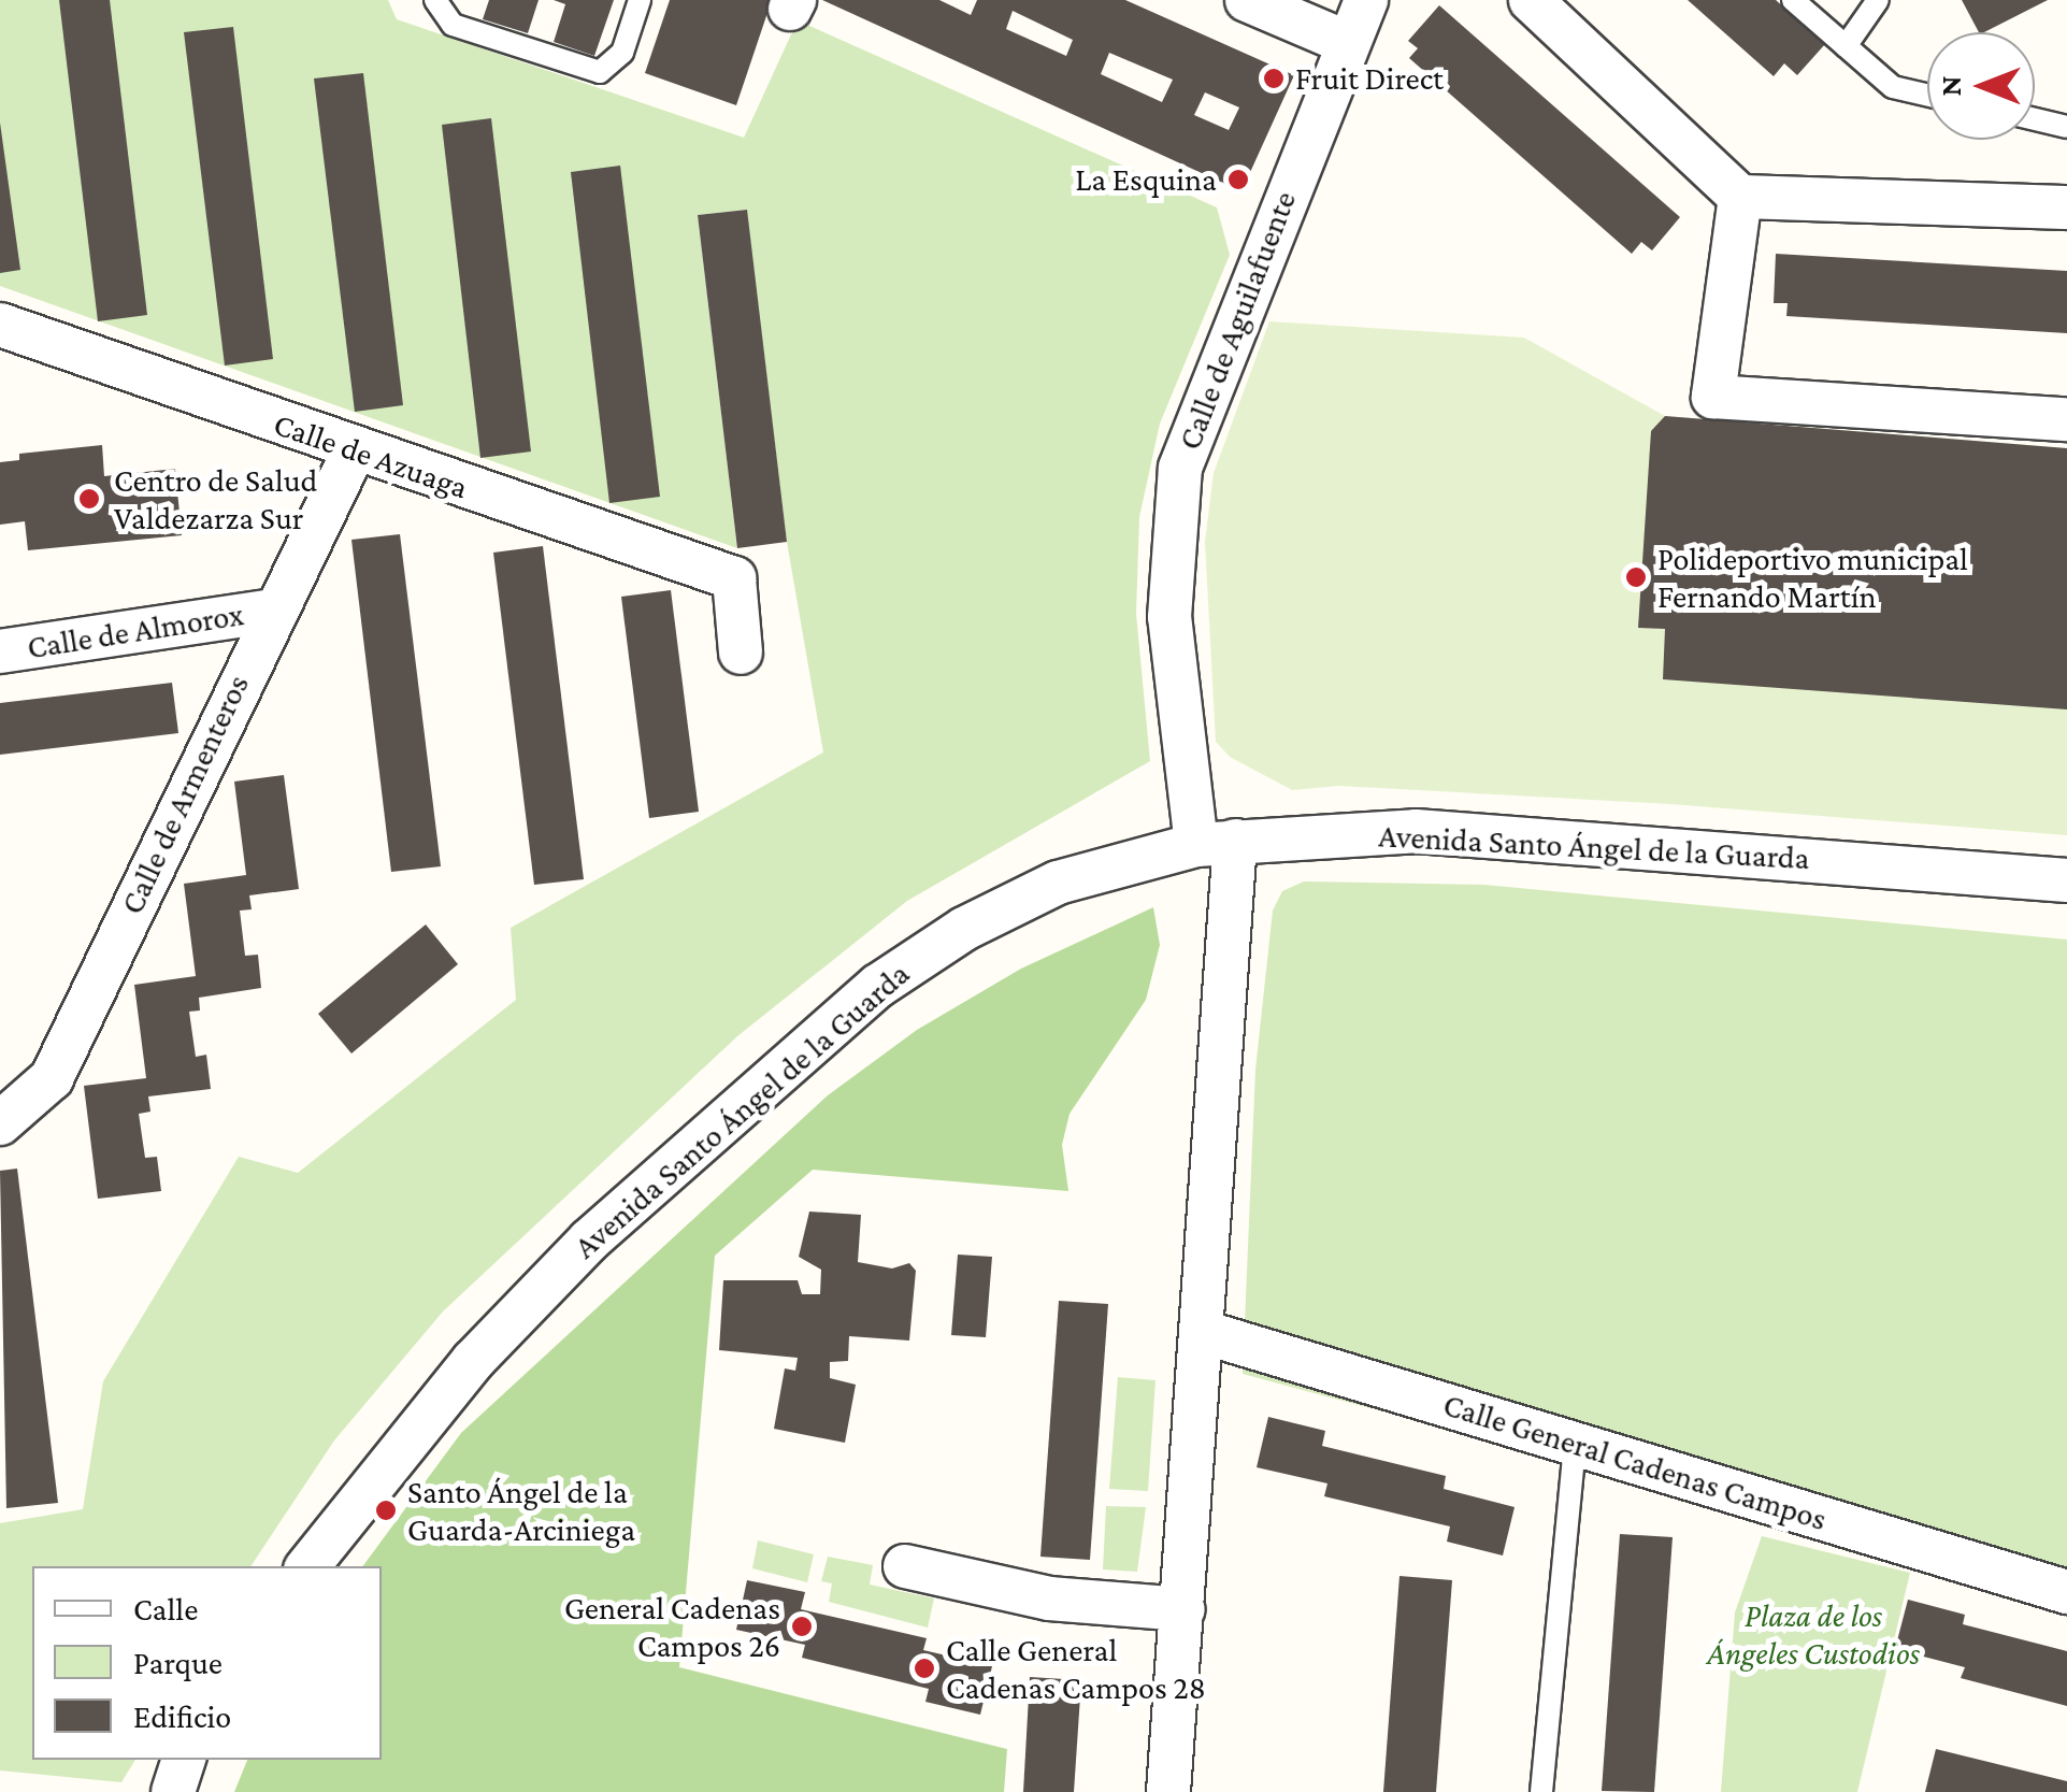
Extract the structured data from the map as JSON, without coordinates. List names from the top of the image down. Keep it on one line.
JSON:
{"streets":{"street":["Calle de Aguilafuente","Calle de Azuaga","Calle de Almorox","Calle de Armenteros","Avenida Santo Ángel de la Guarda","Calle General Cadenas Campos"]},"crossings":[["Calle de Aguilafuente","Avenida Santo Ángel de la Guarda"],["Calle de Azuaga","Calle de Armenteros"],["Calle de Almorox","Calle de Armenteros"]],"parks":["Plaza de los Ángeles Custodios"],"places":["Fruit Direct","La Esquina","Centro de Salud Valdezarza Sur","Polideportivo municipal Fernando Martín","Santo Ángel de la Guarda-Arciniega","General Cadenas Campos 26","Calle General Cadenas Campos 28"],"legend":["Calle","Parque","Edificio"],"north":"left"}
